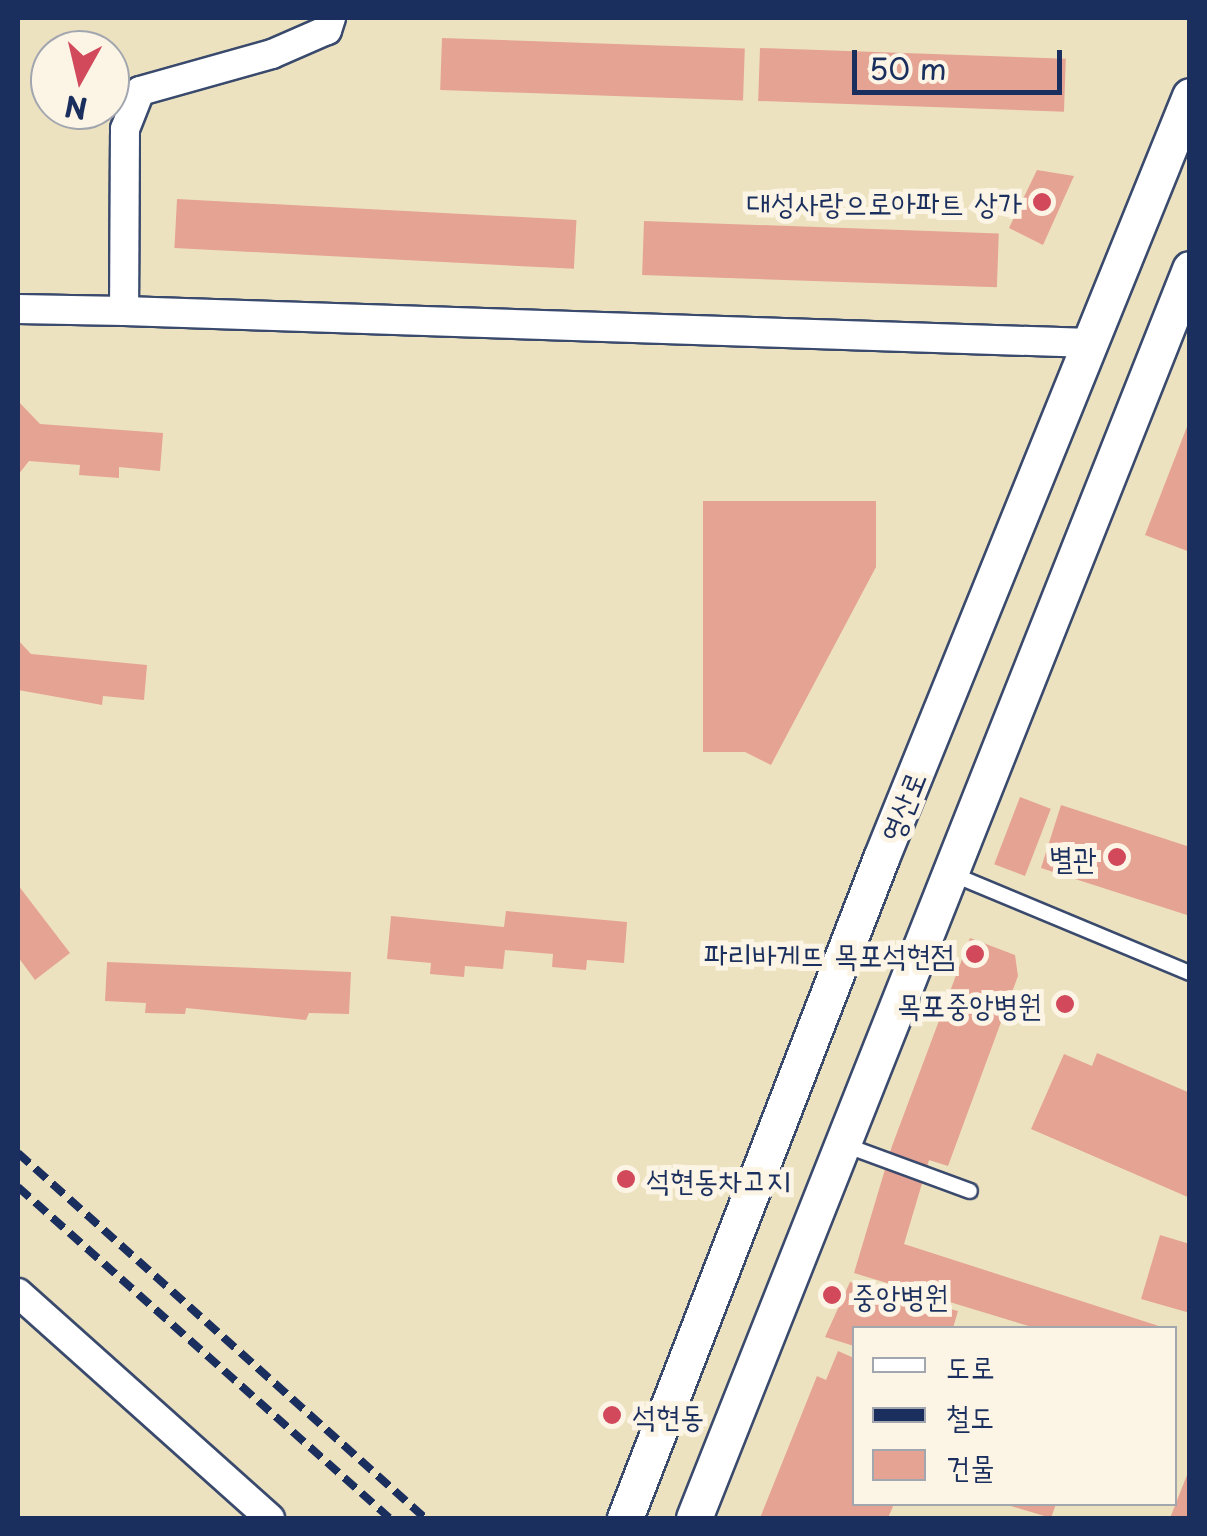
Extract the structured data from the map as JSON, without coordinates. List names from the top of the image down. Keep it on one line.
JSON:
{"streets":{"street":["영산로"]},"places":["대성사랑으로아파트 상가","별관","파리바게뜨 목포석현점","목포중앙병원","석현동차고지","중앙병원","석현동"],"legend":["도로","철도","건물"],"scale_bar":"50 m","north":"bottom"}
